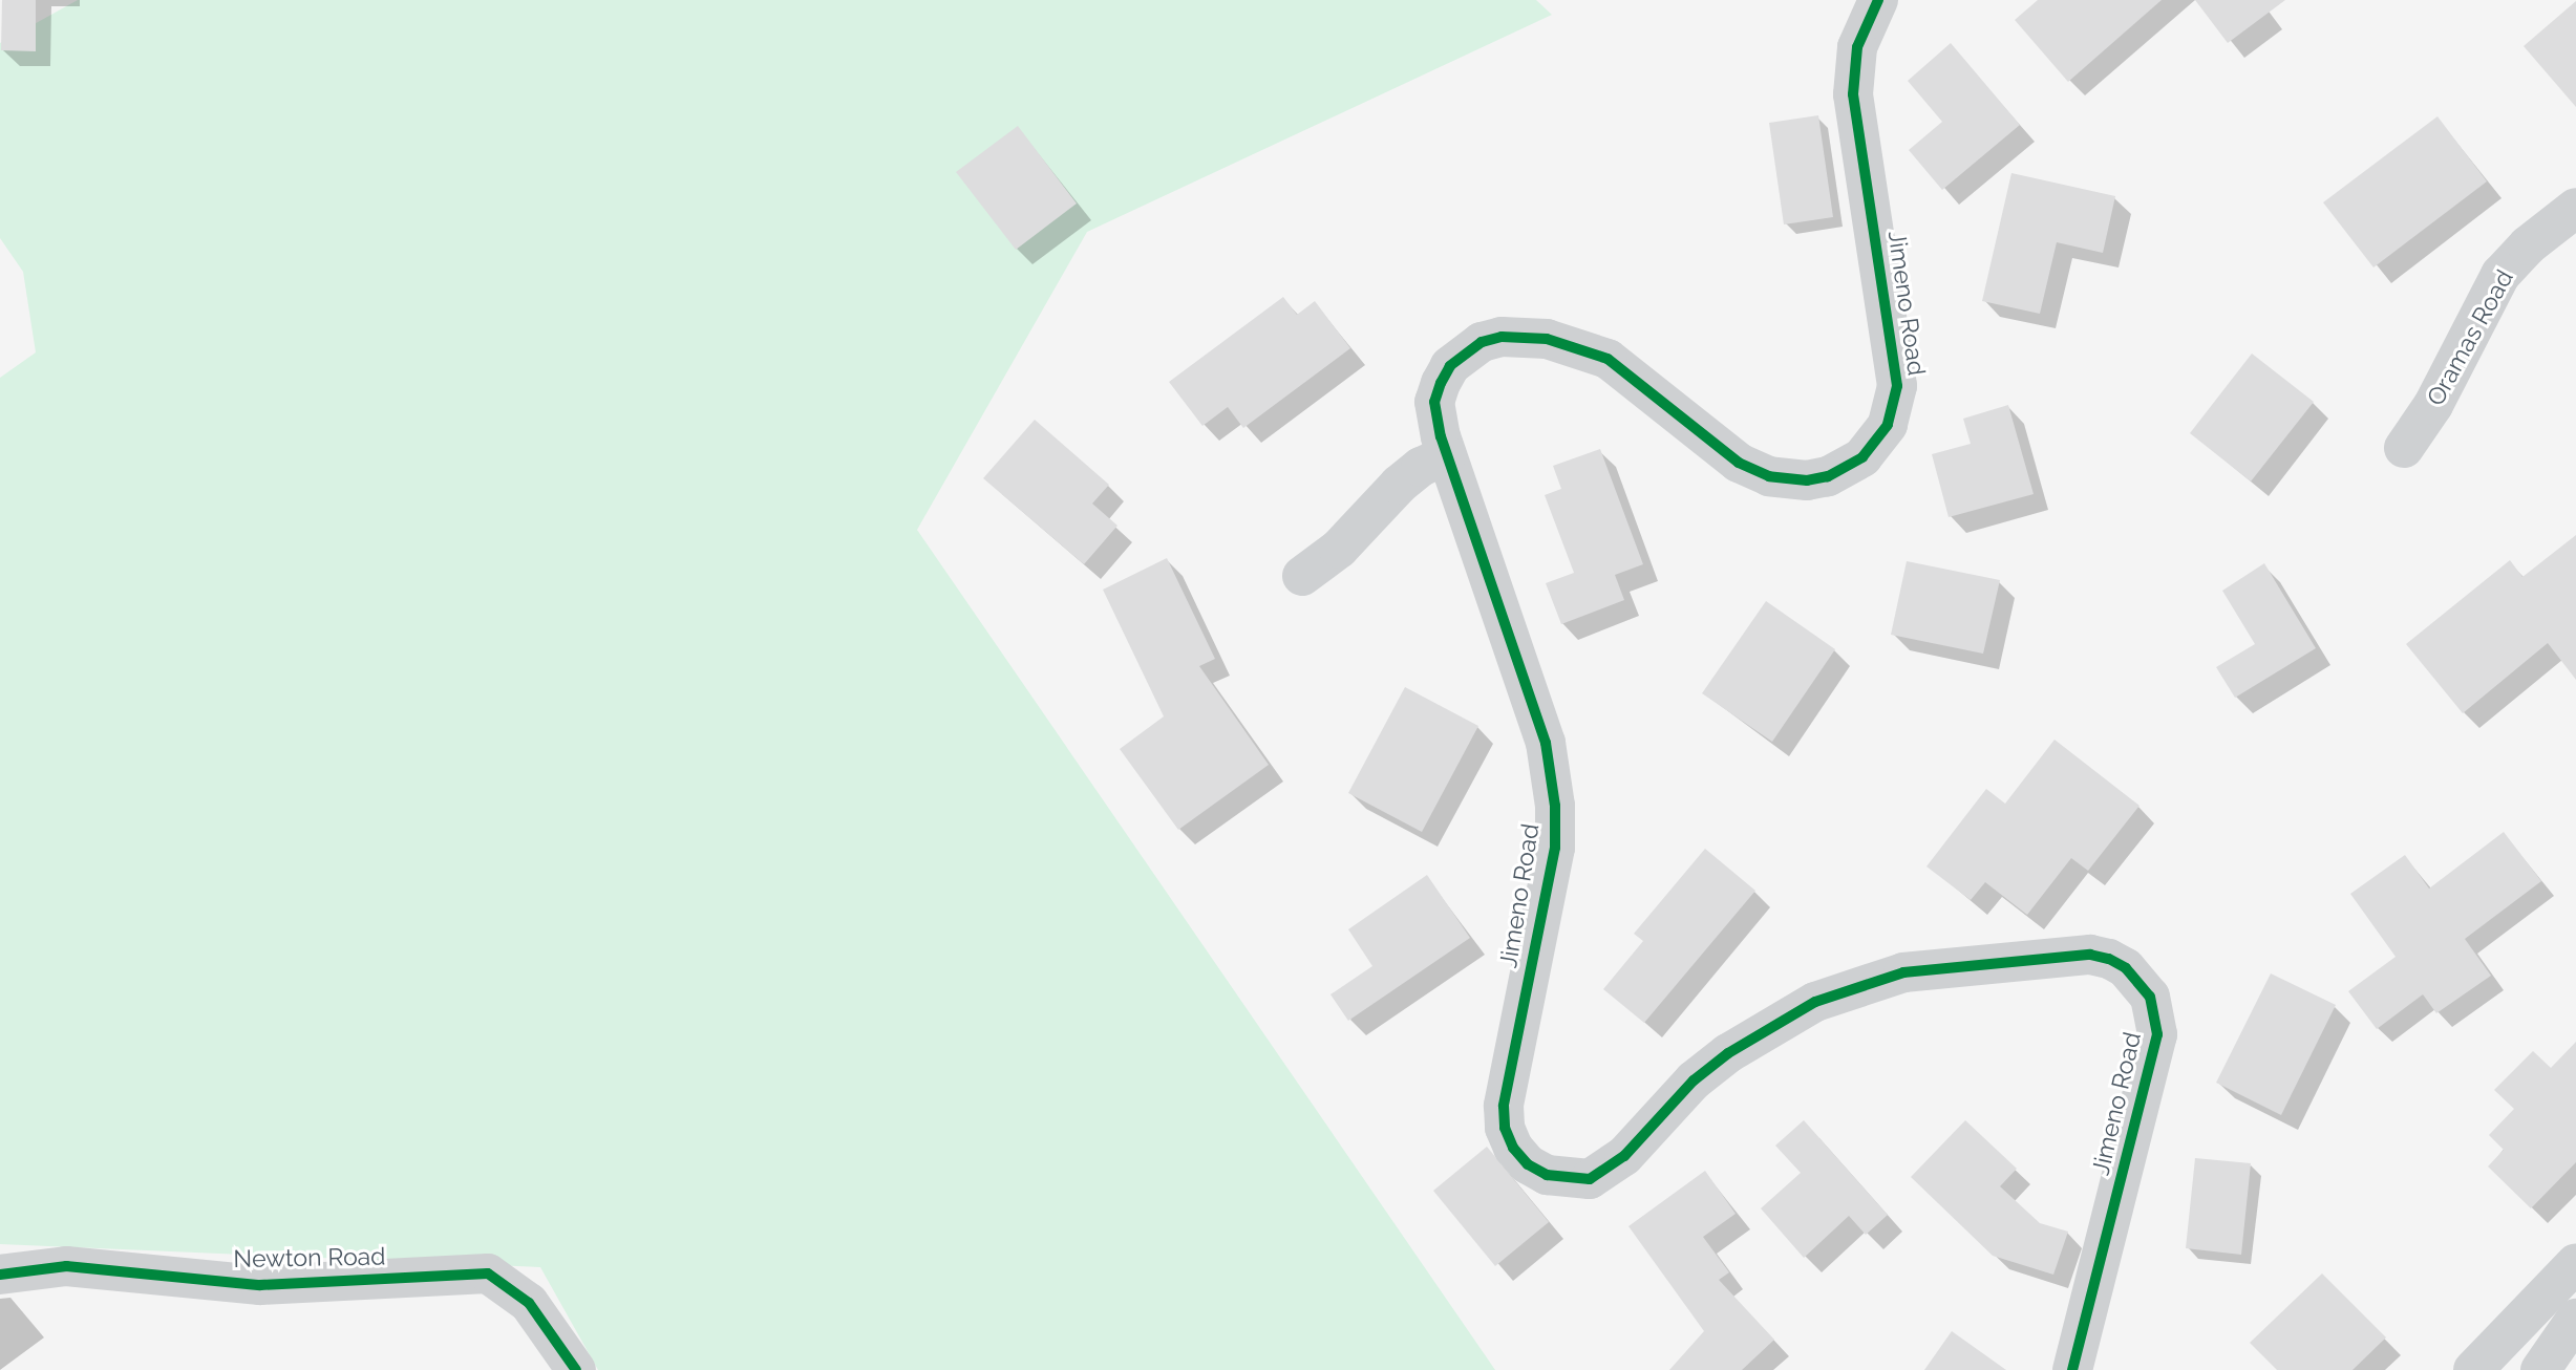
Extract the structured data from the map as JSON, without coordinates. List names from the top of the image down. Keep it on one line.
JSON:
{"streets":{"street":["Jimeno Road","Oramas Road","Newton Road"]}}
